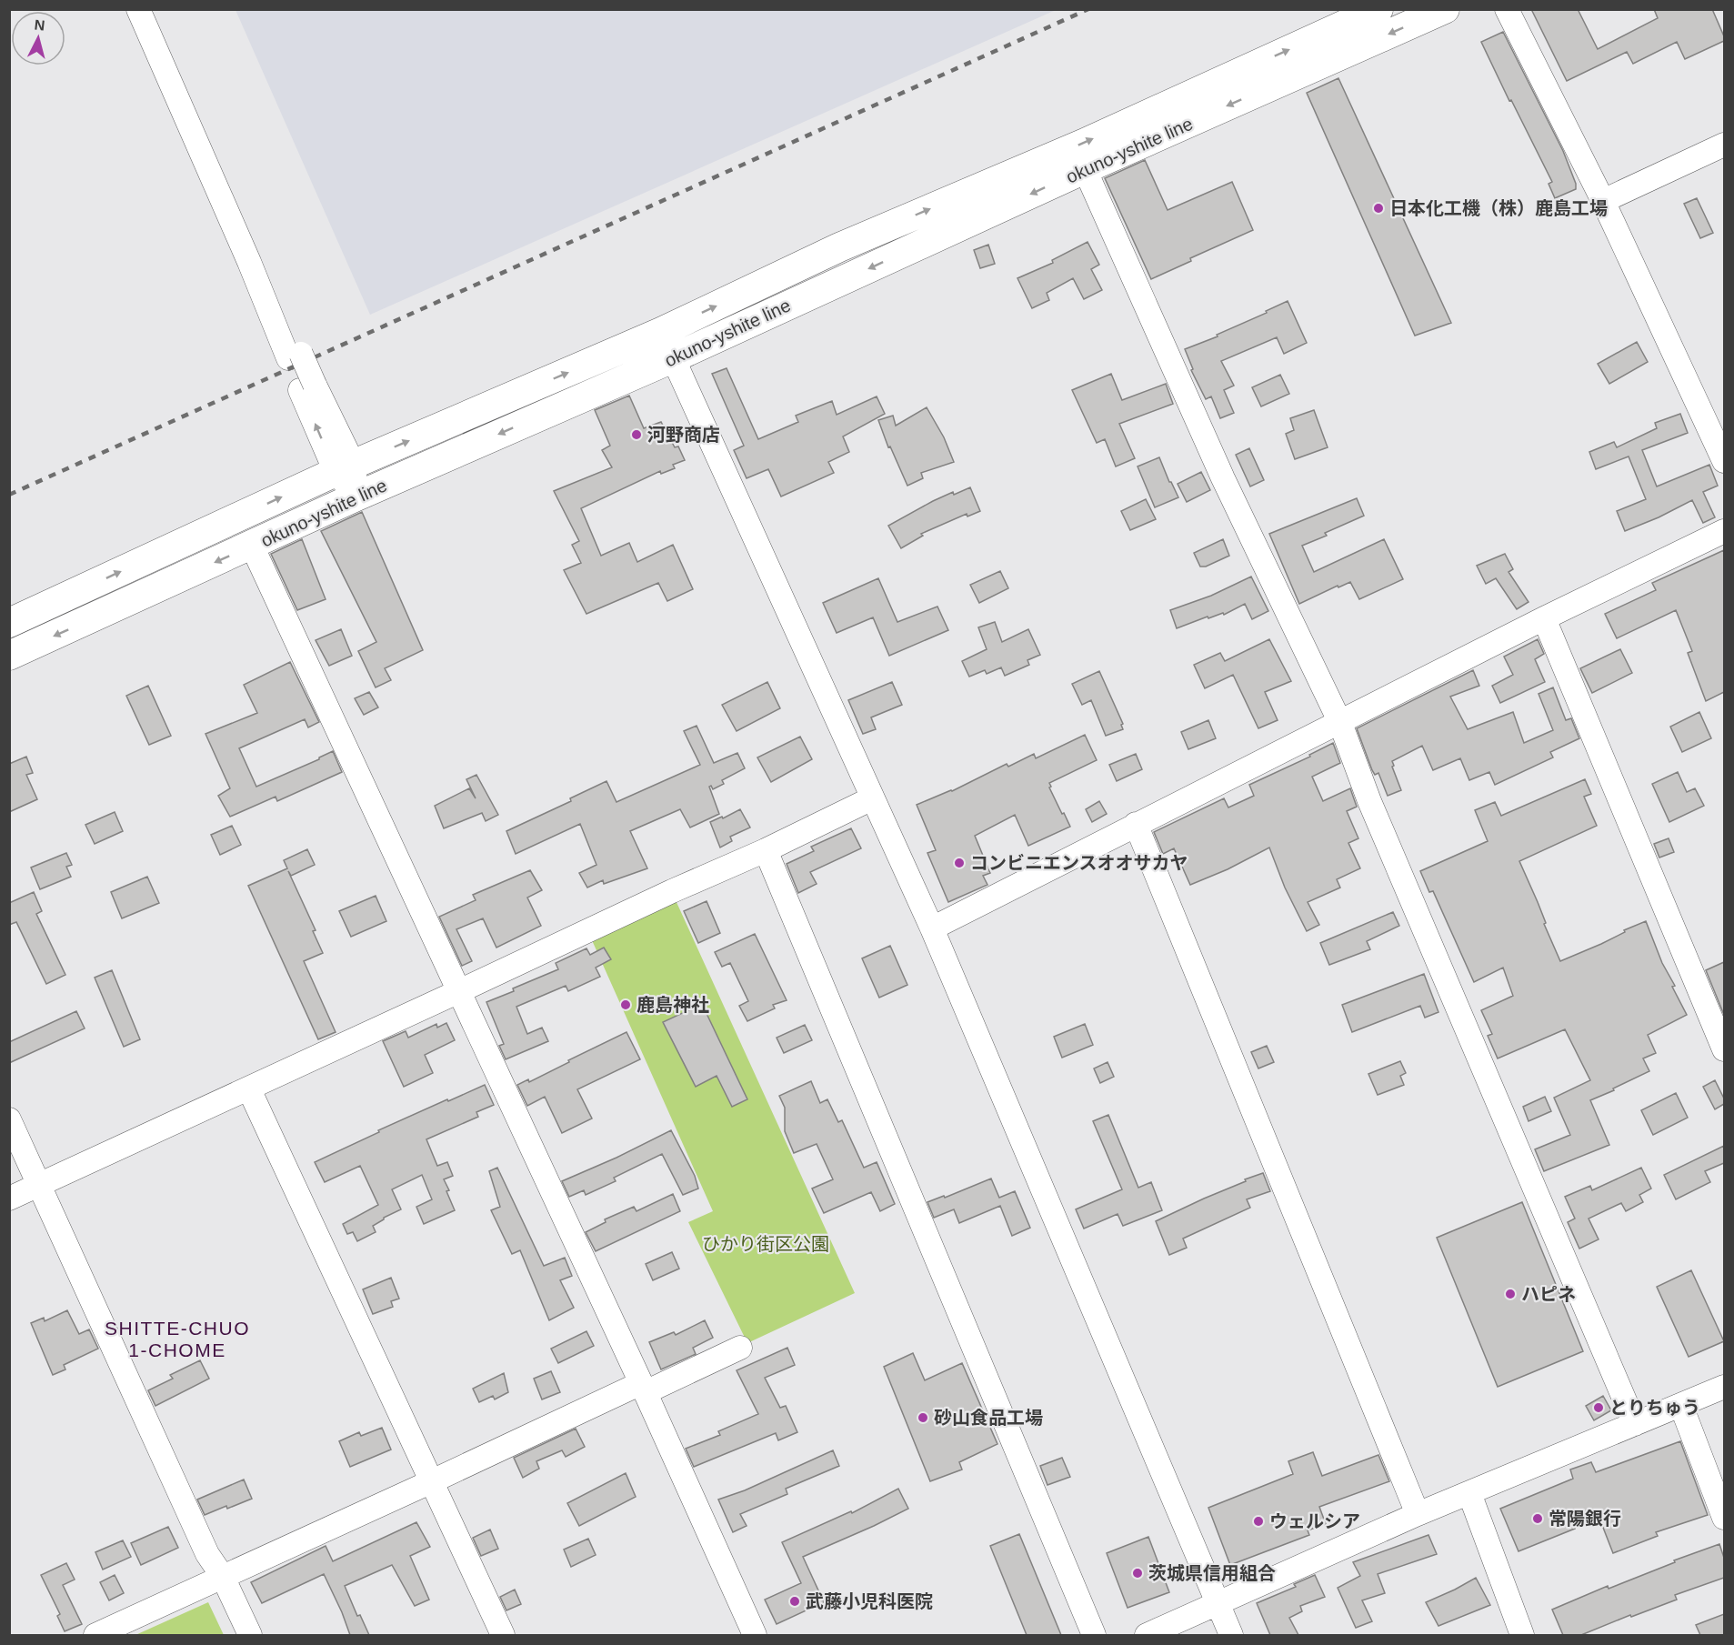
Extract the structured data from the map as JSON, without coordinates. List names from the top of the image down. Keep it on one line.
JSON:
{"streets":{"main road":["okuno-yshite line"]},"districts":["SHITTE-CHUO 1-CHOME"],"parks":["ひかり街区公園"],"places":["日本化工機（株）鹿島工場","河野商店","コンビニエンスオオサカヤ","鹿島神社","ハピネ","とりちゅう","砂山食品工場","常陽銀行","ウェルシア","茨城県信用組合","武藤小児科医院"],"north":"top"}
